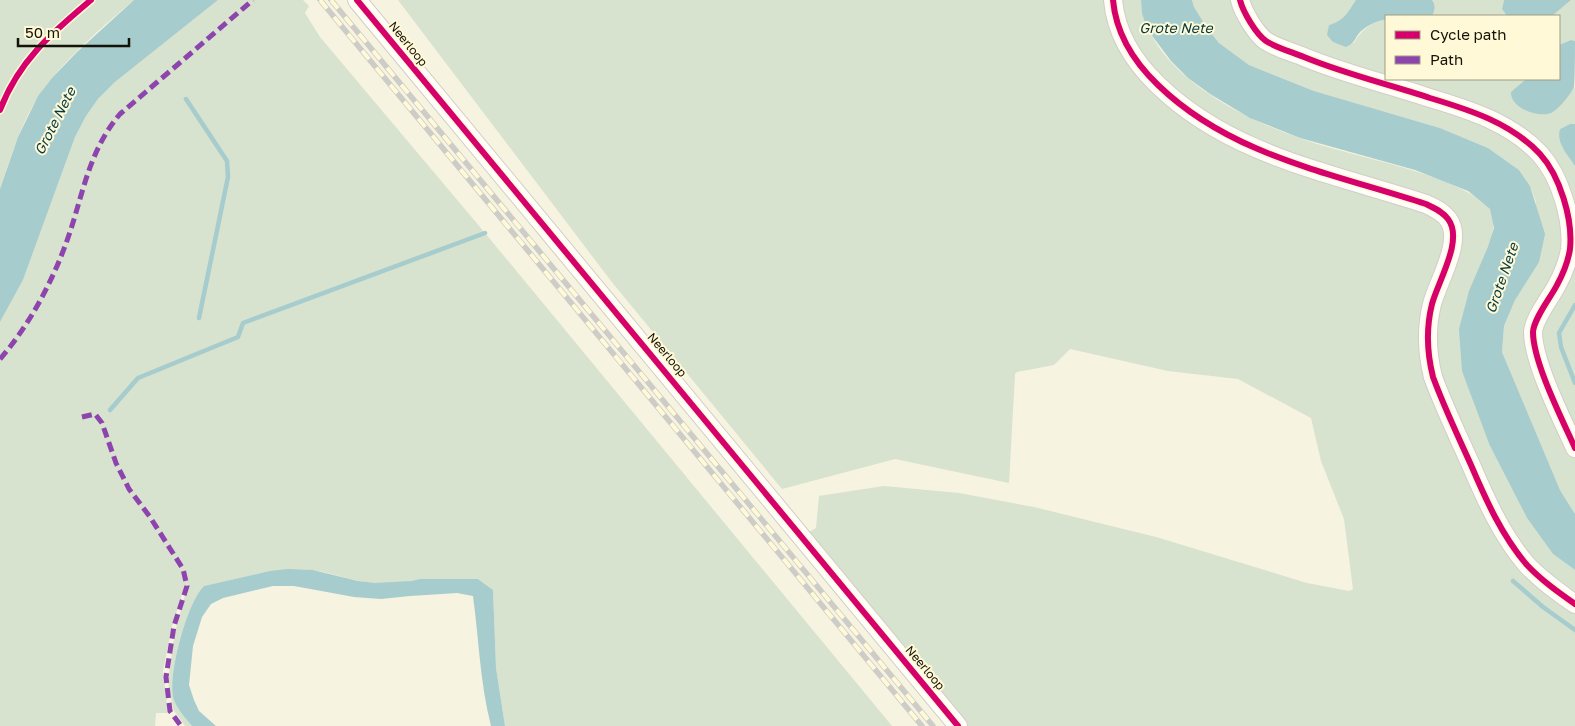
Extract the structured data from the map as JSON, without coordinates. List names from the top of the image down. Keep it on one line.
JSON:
{"streets":{"street":["Neerloop"]},"water":["Grote Nete"],"legend":["Cycle path","Path"],"scale_bar":"50 m"}
